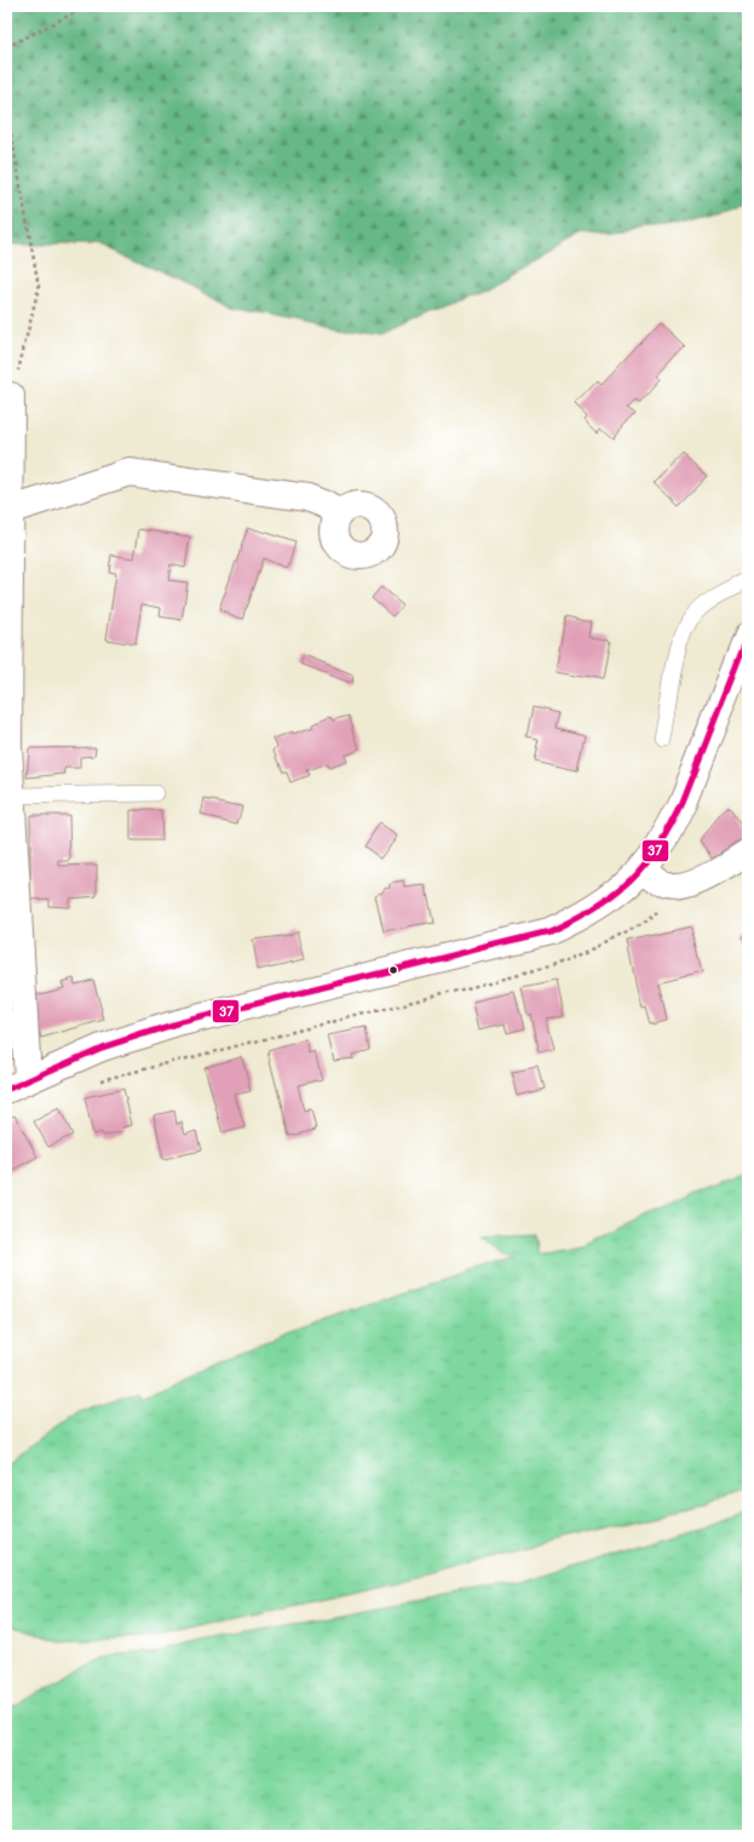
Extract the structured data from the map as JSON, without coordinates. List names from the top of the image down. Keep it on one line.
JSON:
{"lines":["transit line 37"]}
